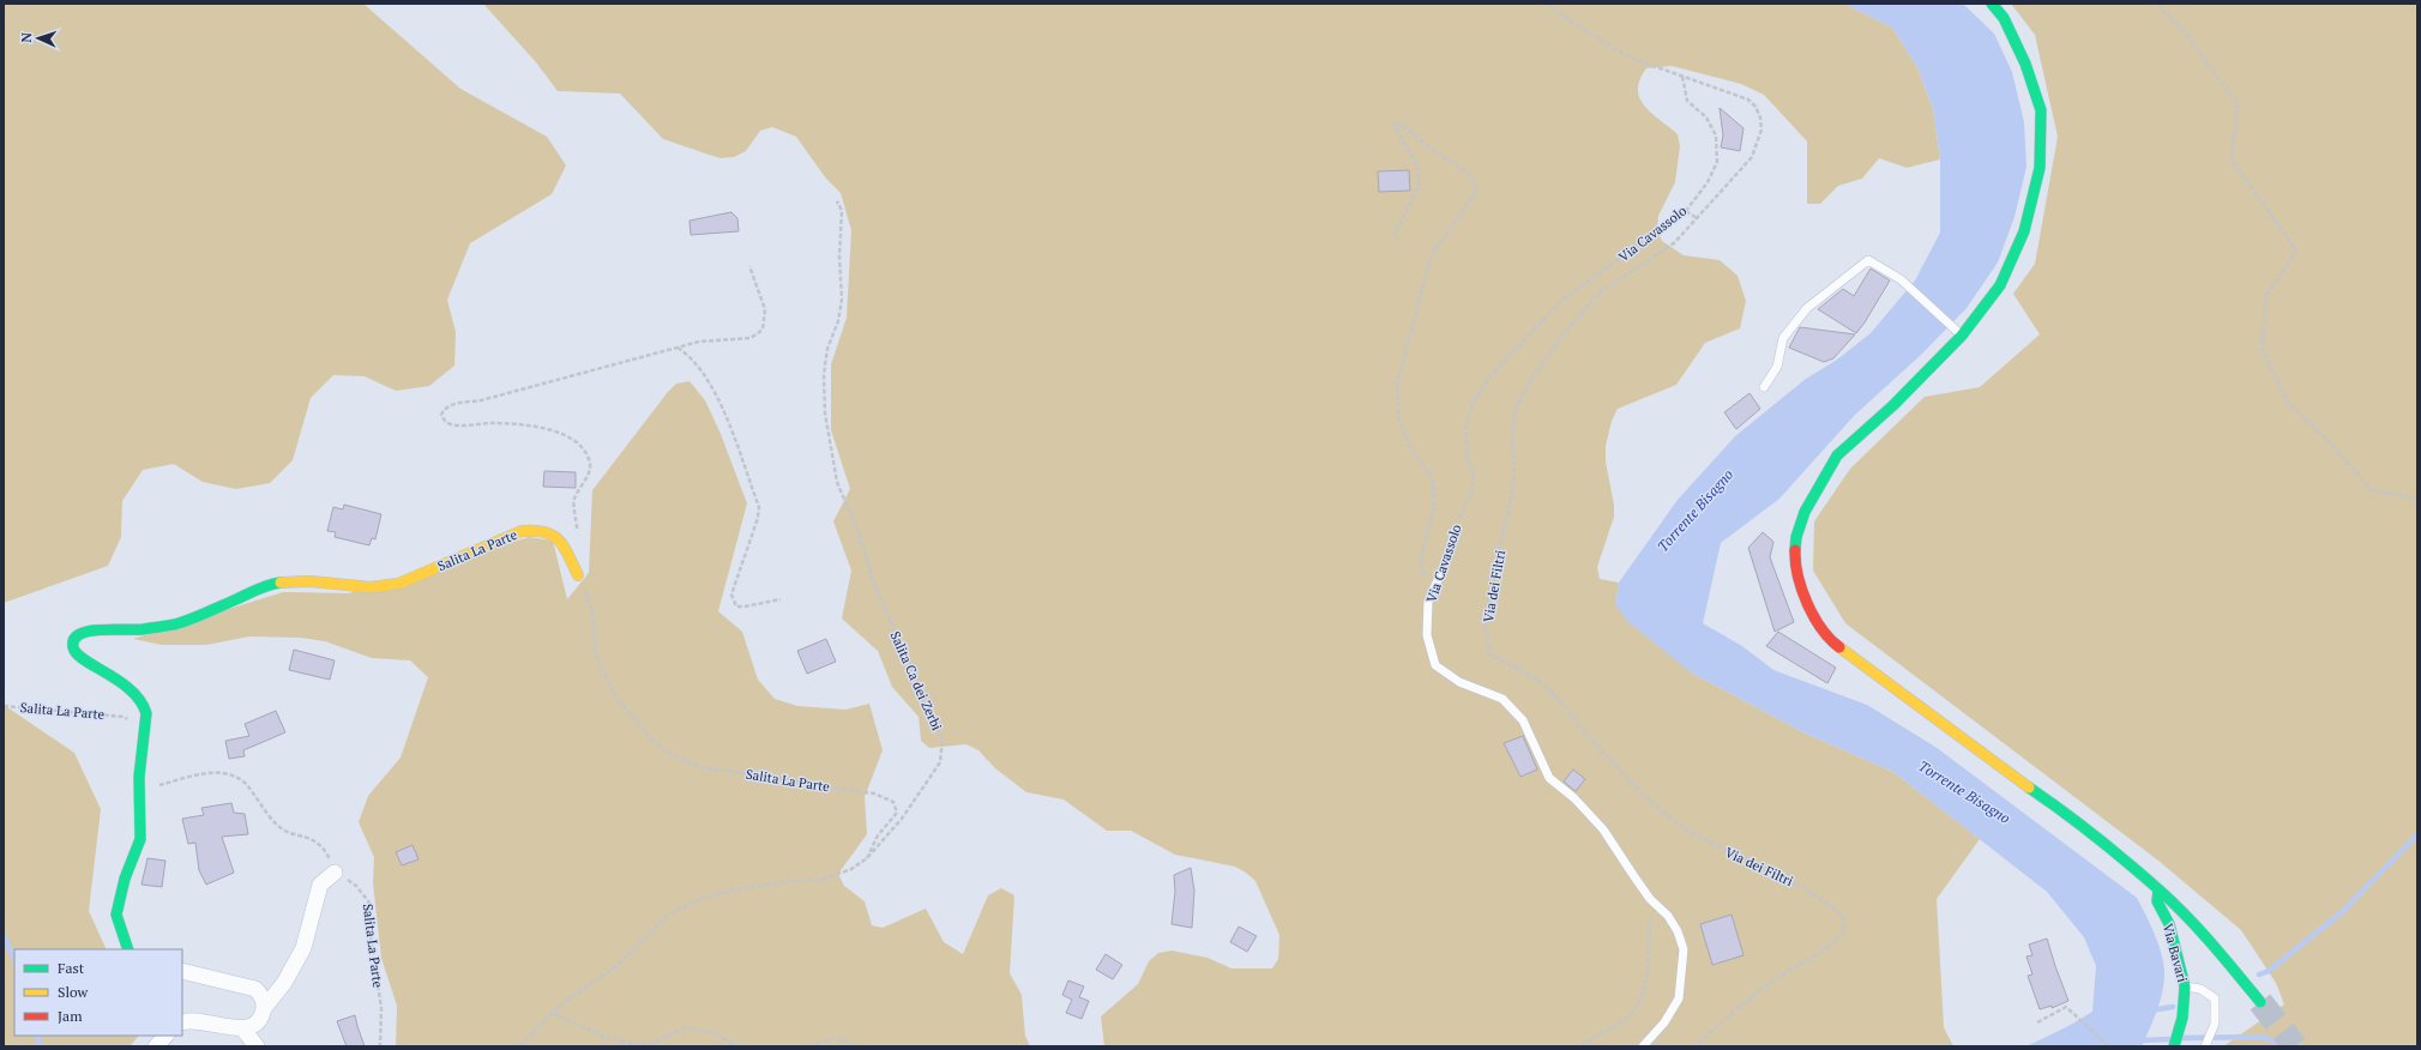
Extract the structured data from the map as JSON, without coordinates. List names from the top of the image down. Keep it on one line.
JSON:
{"streets":{"main road":["Salita La Parte","Via Bavari"],"lane":["Via Cavassolo"],"path":["Via dei Filtri","Salita Ca dei Zerbi"]},"crossings":[["Via Cavassolo","Via dei Filtri"],["Salita La Parte","Salita Ca dei Zerbi"]],"water":["Torrente Bisagno"],"legend":["Fast","Slow","Jam"],"north":"left"}
